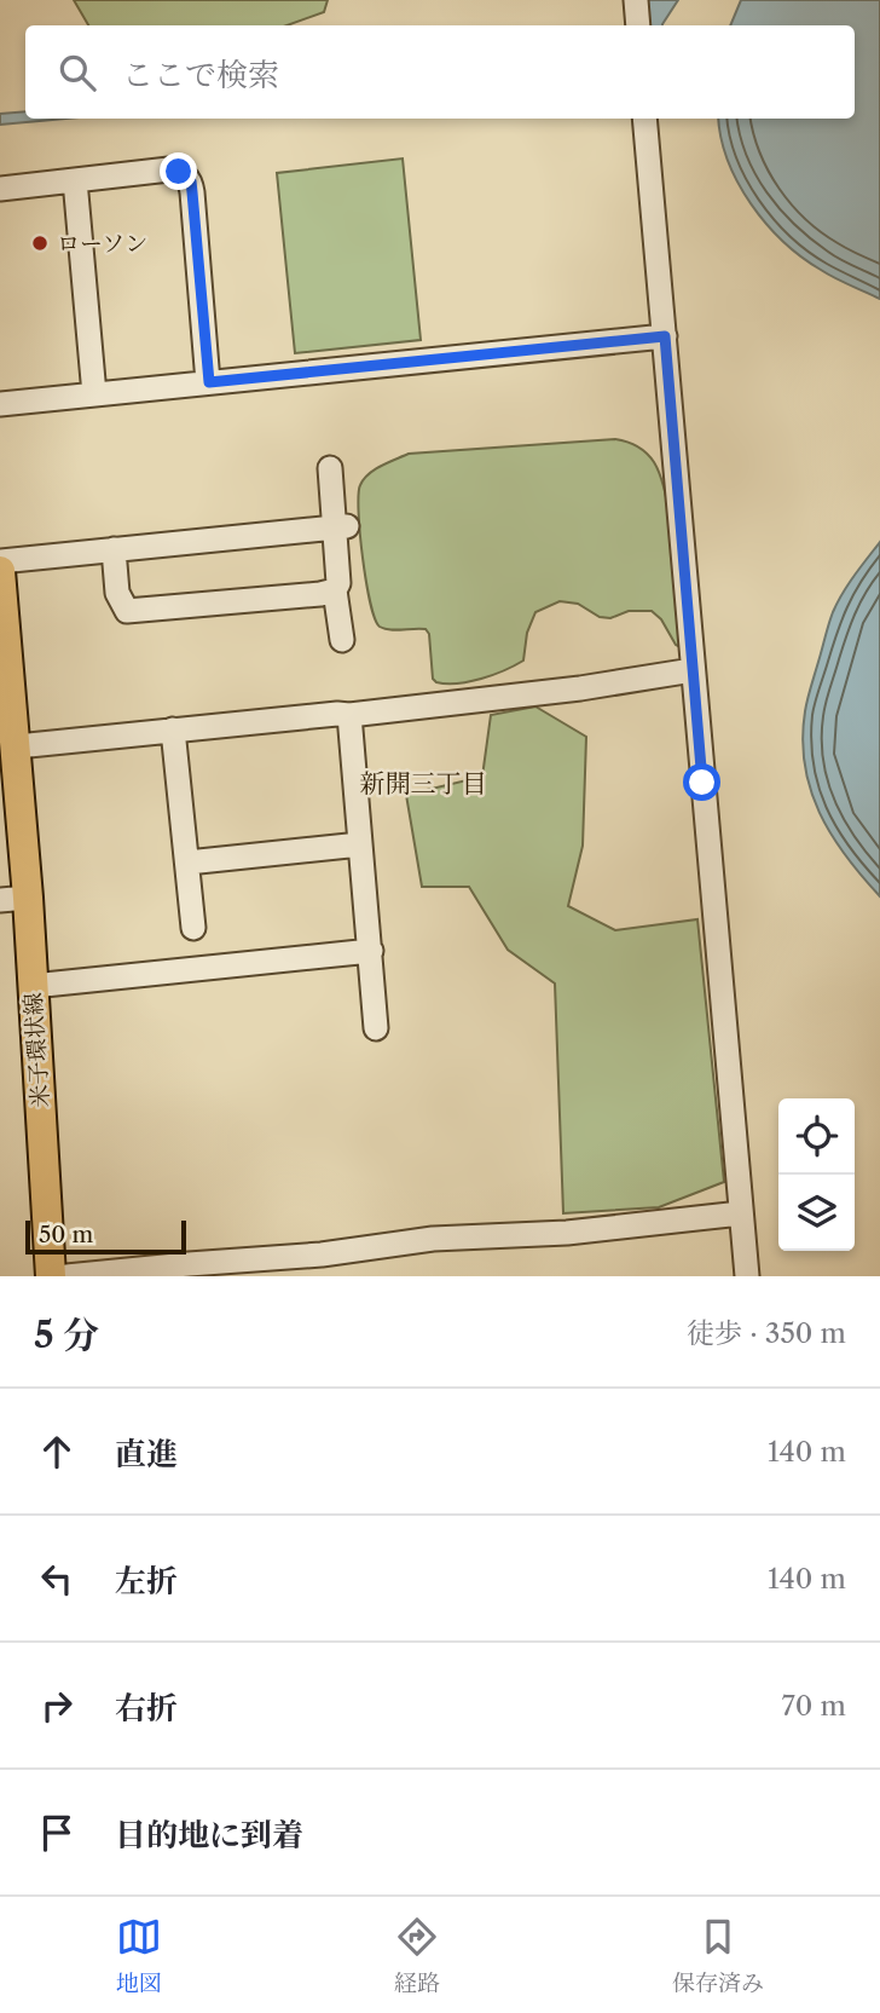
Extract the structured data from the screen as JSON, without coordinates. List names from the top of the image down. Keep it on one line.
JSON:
{"streets":{"main road":["米子環状線"]},"districts":["新開三丁目"],"places":["ローソン"],"scale_bar":"50 m","page":{"search":"ここで検索","scale":"50 m","heading":["5 分","徒歩 · 350 m"],"list":[["直進","140 m"],["左折","140 m"],["右折","70 m"],"目的地に到着"],"nav":["地図","経路","保存済み"]}}
